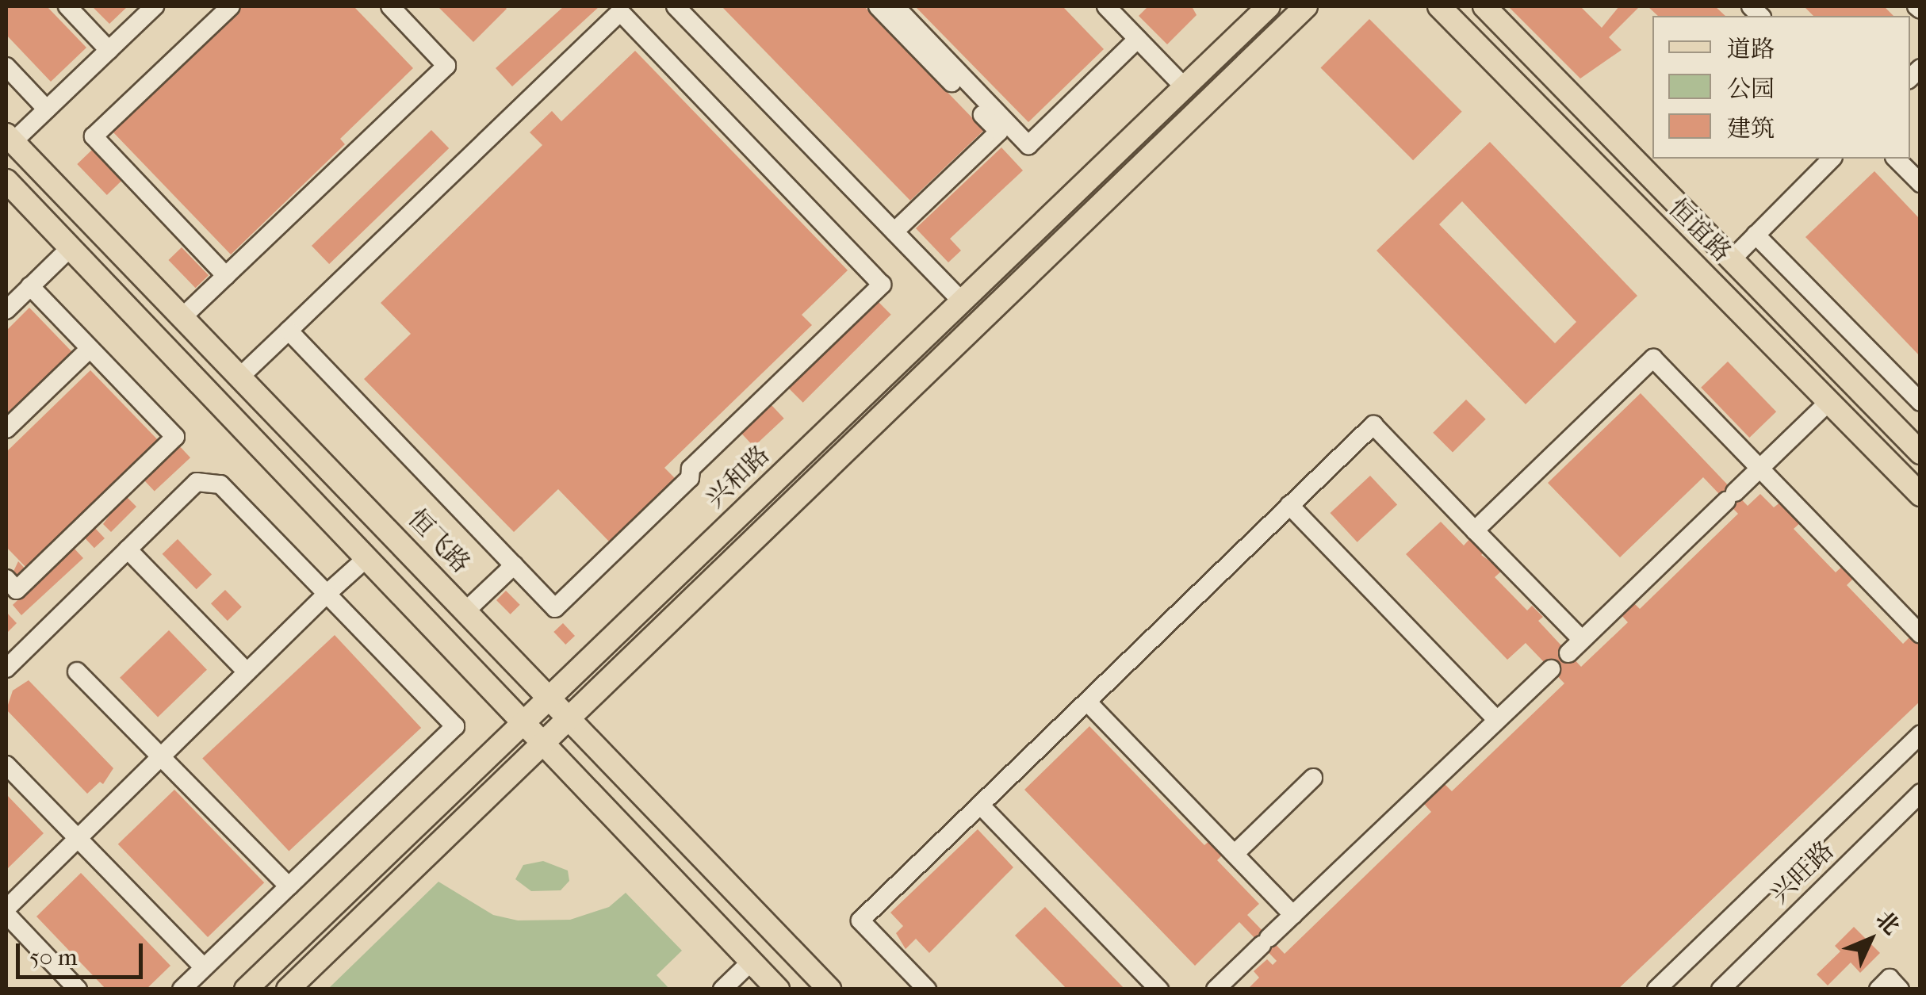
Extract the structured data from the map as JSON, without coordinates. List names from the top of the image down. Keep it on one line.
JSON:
{"streets":{"main road":["恒谊路","兴和路","恒飞路"],"street":["兴旺路"]},"crossings":[["兴和路","恒飞路"]],"legend":["道路","公园","建筑"],"scale_bar":"50 m","north":"top right"}
